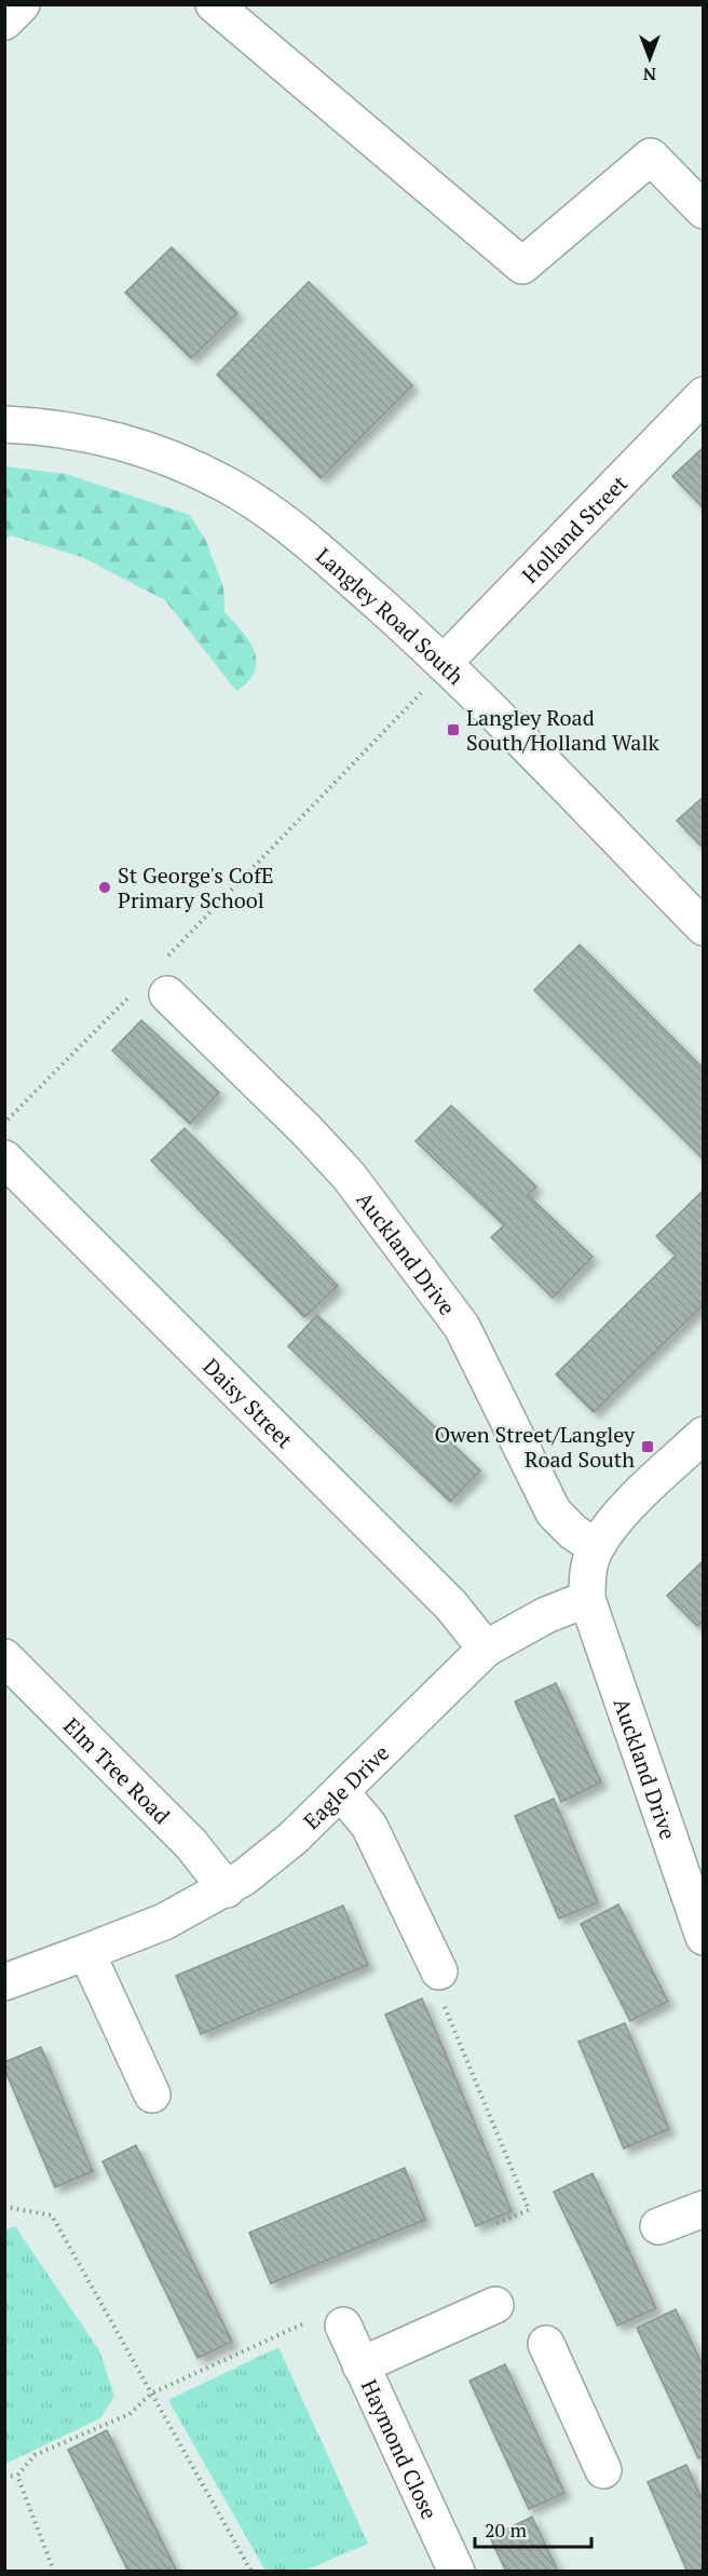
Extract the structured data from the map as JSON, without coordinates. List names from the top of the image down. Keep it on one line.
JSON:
{"streets":{"street":["Holland Street","Langley Road South","Auckland Drive","Daisy Street","Elm Tree Road","Eagle Drive","Haymond Close"]},"crossings":[["Holland Street","Langley Road South"],["Auckland Drive","Eagle Drive"],["Daisy Street","Eagle Drive"],["Elm Tree Road","Eagle Drive"]],"places":{"transit":["Langley Road South/Holland Walk","Owen Street/Langley Road South"],"other":["St George's CofE Primary School"]},"scale_bar":"20 m","north":"bottom"}
